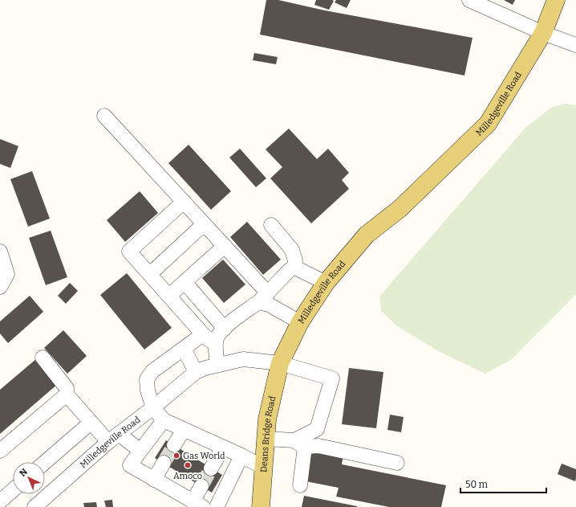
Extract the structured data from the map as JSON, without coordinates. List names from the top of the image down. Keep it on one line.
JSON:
{"streets":{"main road":["Milledgeville Road","Deans Bridge Road"]},"crossings":[["Milledgeville Road","Deans Bridge Road"]],"places":["Gas World","Amoco"],"scale_bar":"50 m","north":"top left"}
